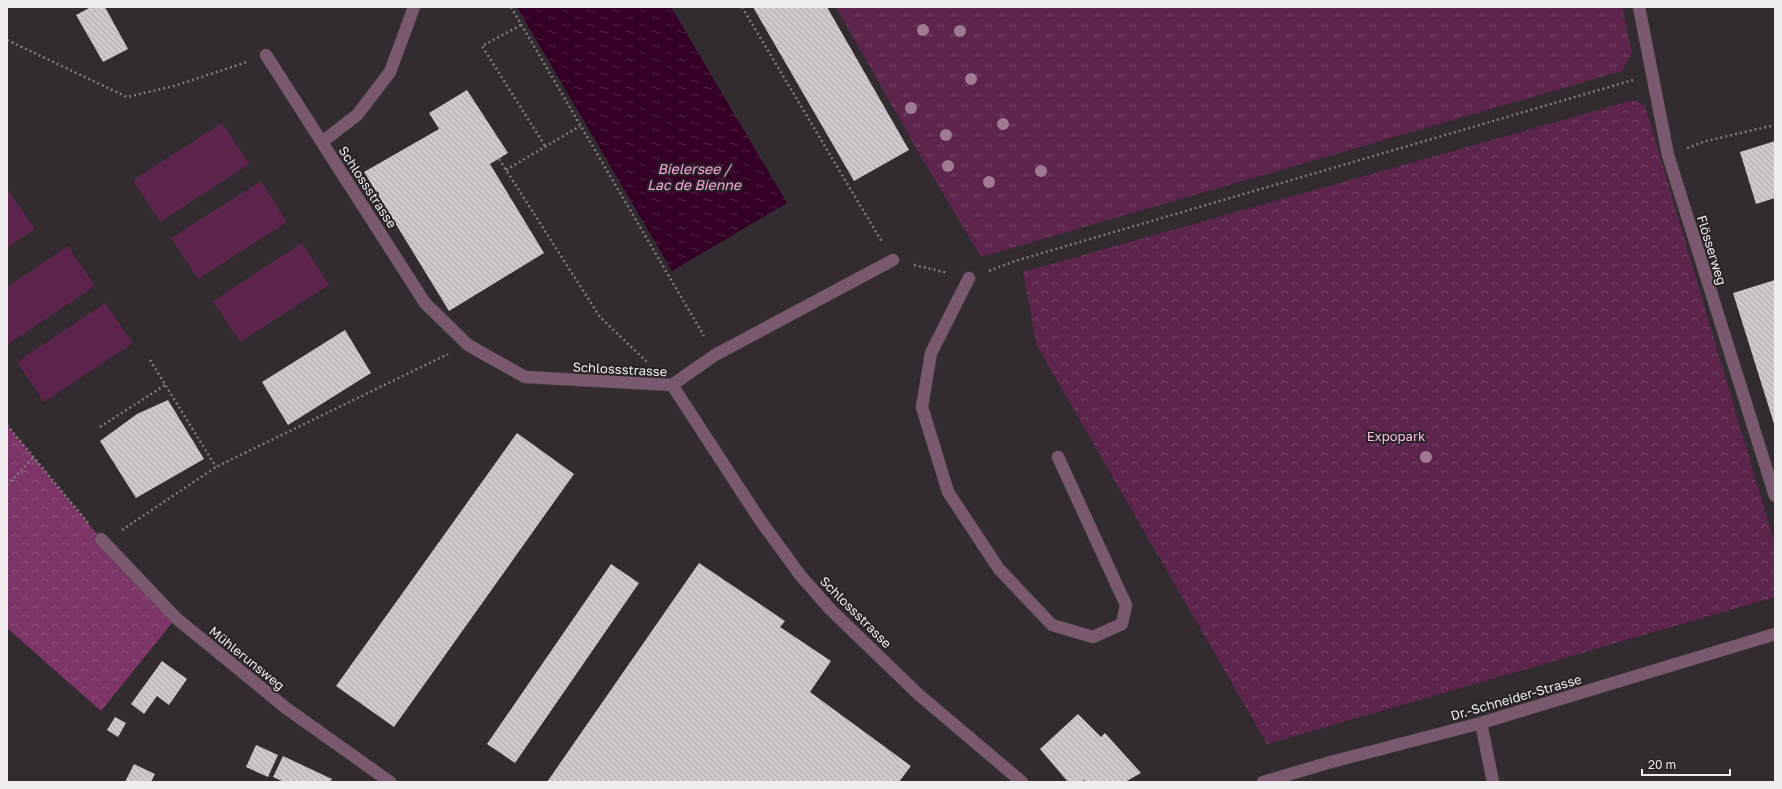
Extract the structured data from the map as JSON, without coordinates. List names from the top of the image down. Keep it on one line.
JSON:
{"streets":{"street":["Schlossstrasse","Flösserweg","Mühlerunsweg","Dr.-Schneider-Strasse"]},"water":["Bielersee / Lac de Bienne"],"parks":["Expopark"],"scale_bar":"20 m"}
